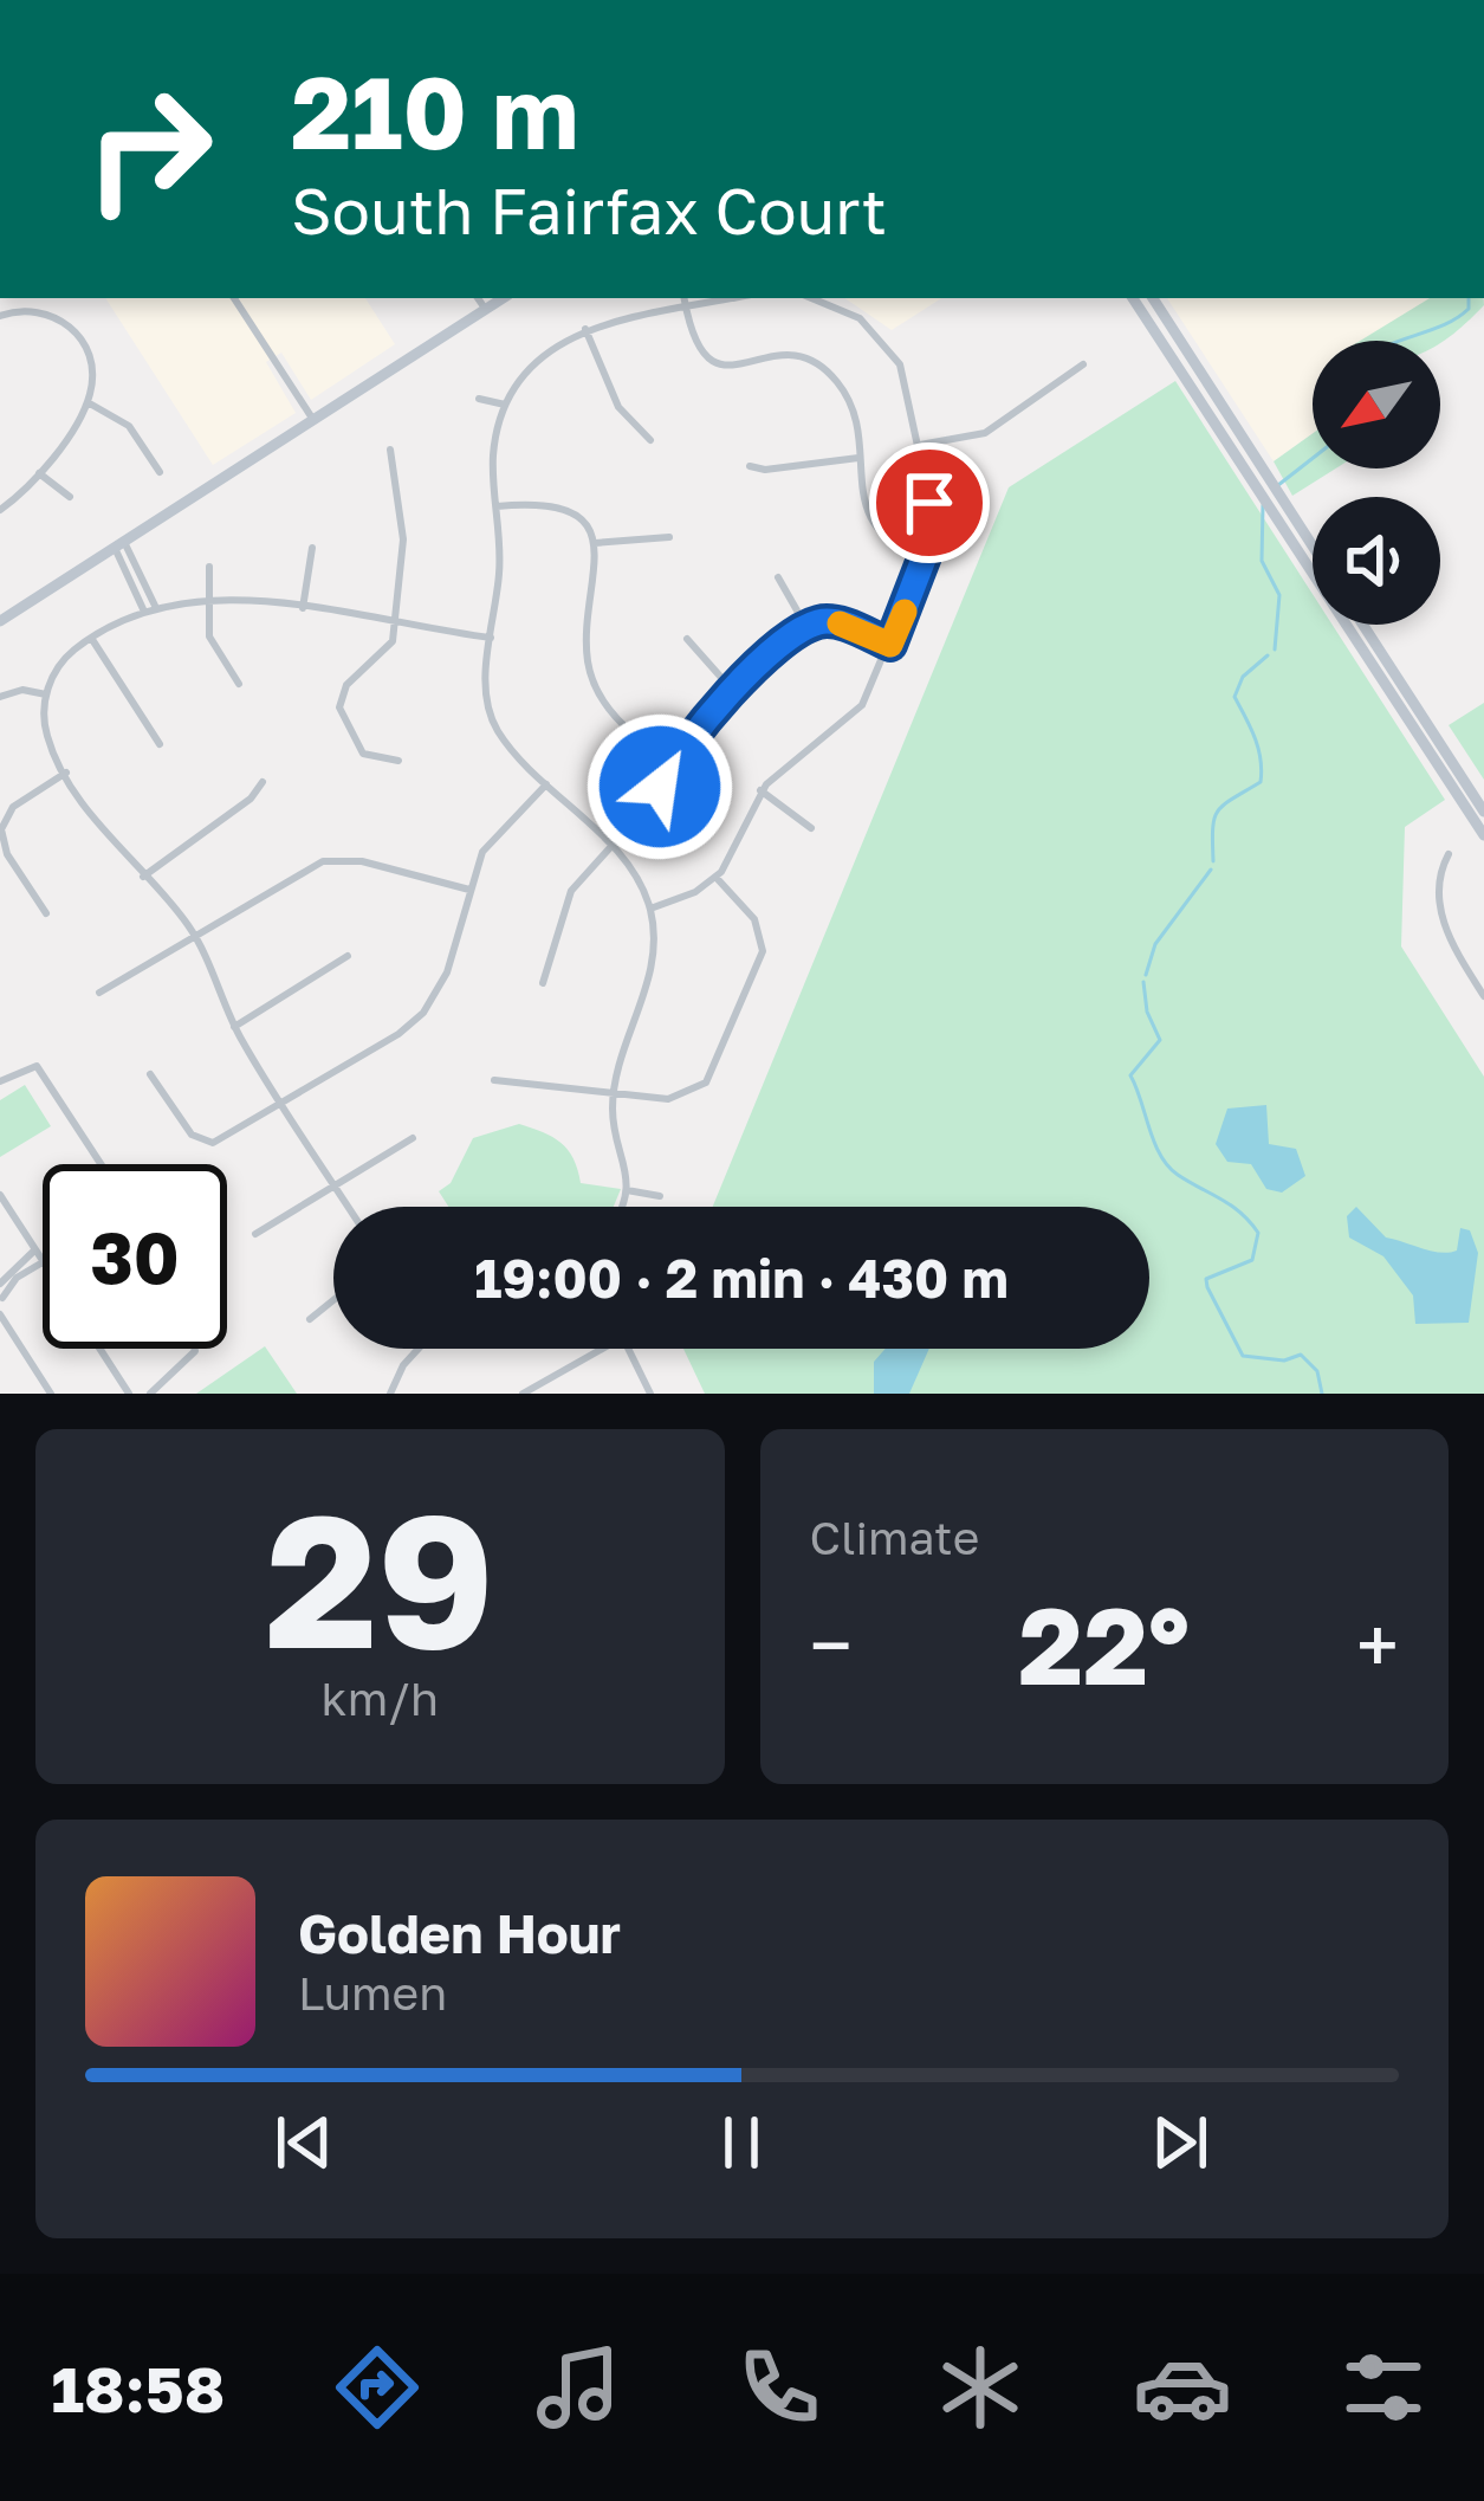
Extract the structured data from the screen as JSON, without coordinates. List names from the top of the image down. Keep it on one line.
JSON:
{"north":"bottom left","page":{"turn":["210 m","South Fairfax Court"],"limit":"30","trip":"19:00 · 2 min · 430 m","tile":[["29","km/h"],"Climate"],"heat":["−","22°","+"],"song":["Golden Hour","Lumen"],"tabs":"18:58"}}
